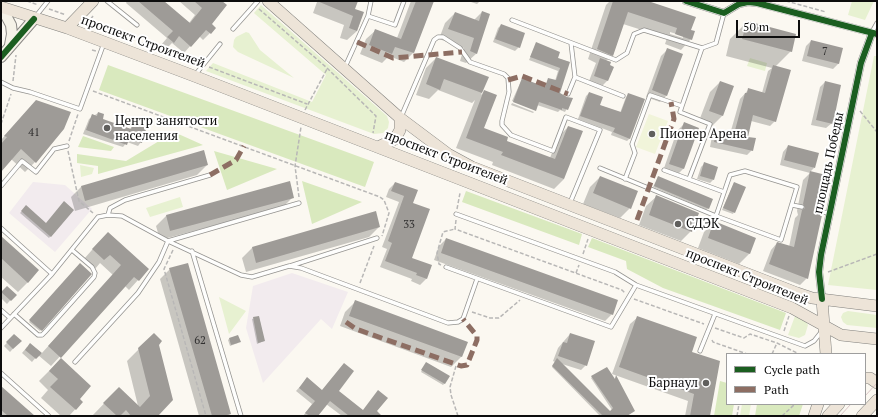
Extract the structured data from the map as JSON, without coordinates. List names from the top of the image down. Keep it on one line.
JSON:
{"streets":{"main road":["проспект Строителей"],"street":["площадь Победы"]},"crossings":[["проспект Строителей","площадь Победы"]],"places":["Центр занятости населения","Пионер Арена","СДЭК","Барнаул"],"house_numbers":["7","41","33","62"],"legend":["Cycle path","Path"],"scale_bar":"50 m"}
